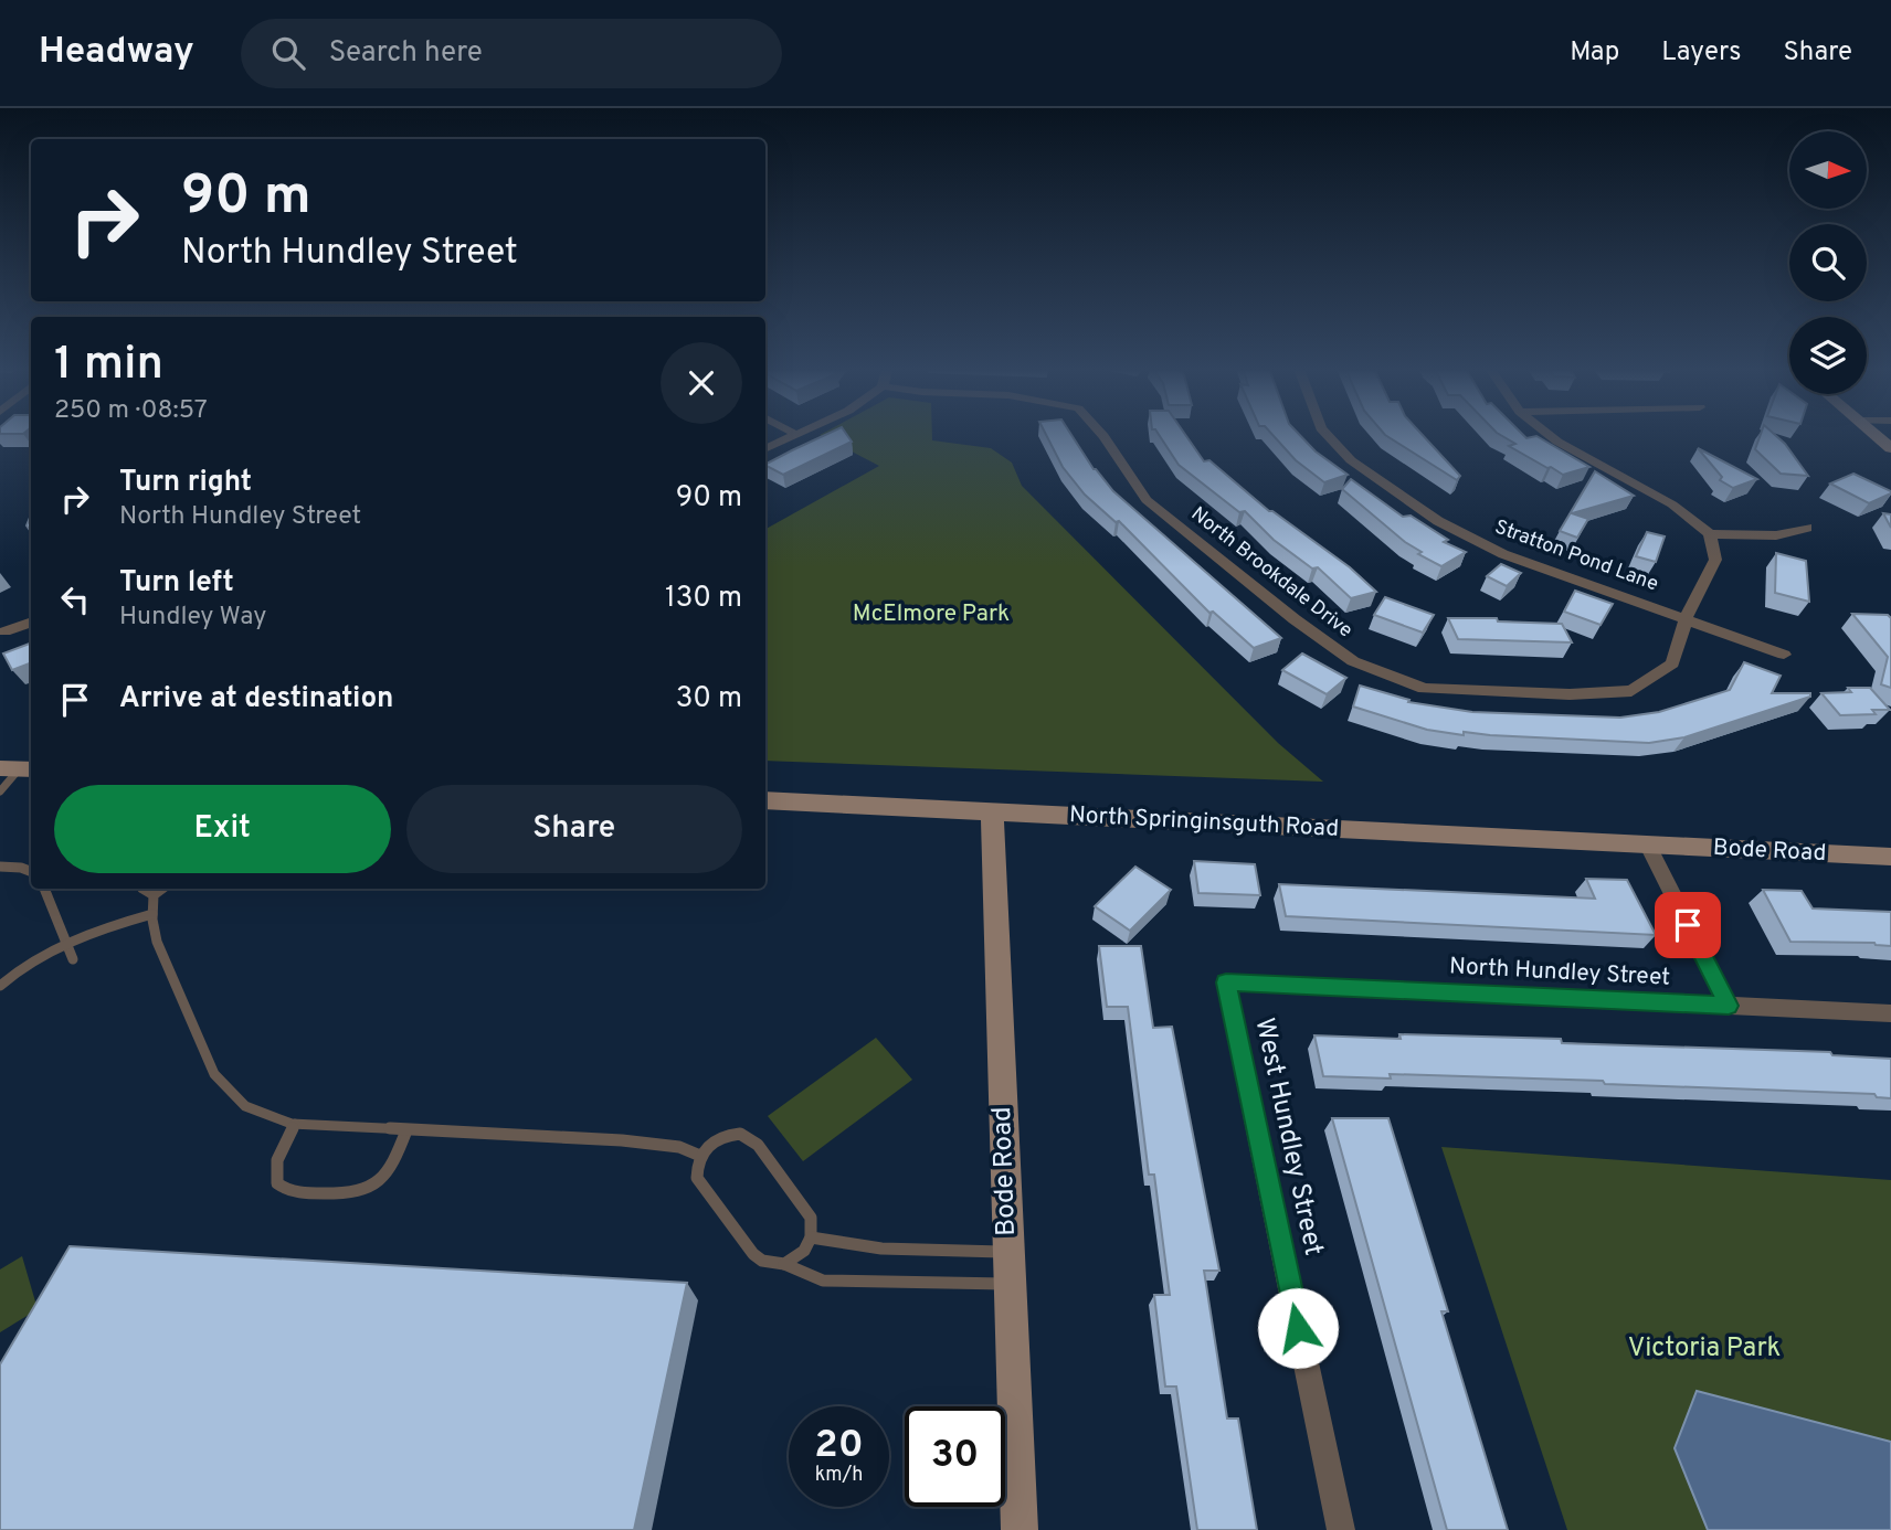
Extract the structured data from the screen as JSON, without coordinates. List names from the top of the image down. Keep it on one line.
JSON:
{"streets":{"street":["Stratton Pond Lane","North Brookdale Drive","North Springinsguth Road","Bode Road","North Hundley Street","West Hundley Street"]},"crossings":[["Stratton Pond Lane","North Brookdale Drive"],["North Springinsguth Road","Bode Road"],["North Hundley Street","West Hundley Street"]],"parks":["McElmore Park","Victoria Park"],"north":"right","page":{"header":"Headway","search":"Search here","nav":["Map","Layers","Share"],"turn":["90 m","North Hundley Street"],"heading":["1 min","250 m · 08:57"],"list":[{"name":"Turn right","note":"North Hundley Street","value":"90 m"},{"name":"Turn left","note":"Hundley Way","value":"130 m"},{"name":"Arrive at destination","value":"30 m"}],"buttons":["Exit","Share"],"speed":"20 km/h","limit":"30"}}
